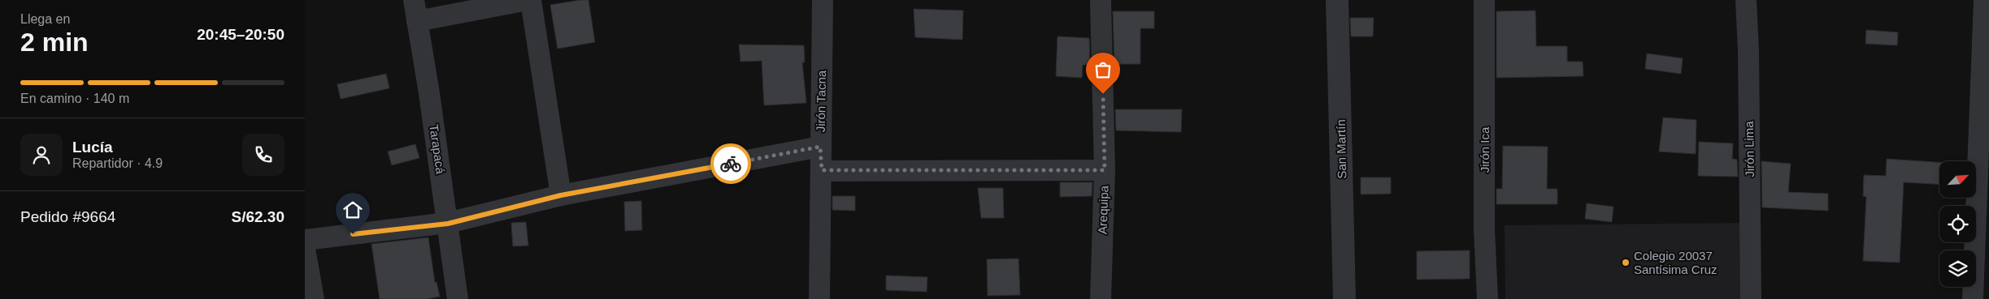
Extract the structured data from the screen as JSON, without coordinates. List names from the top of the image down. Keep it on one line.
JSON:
{"streets":{"street":["Jirón Tacna","Tarapacá","San Martín","Jirón Lima","Jirón Ica","Arequipa"]},"places":["Colegio 20037 Santísima Cruz"],"north":"top right","page":{"heading":["2 min","Llega en","20:45–20:50"],"panel":["Lucía","Repartidor · 4.9","Pedido #9664","S/62.30"],"bar":"En camino · 140 m"}}
